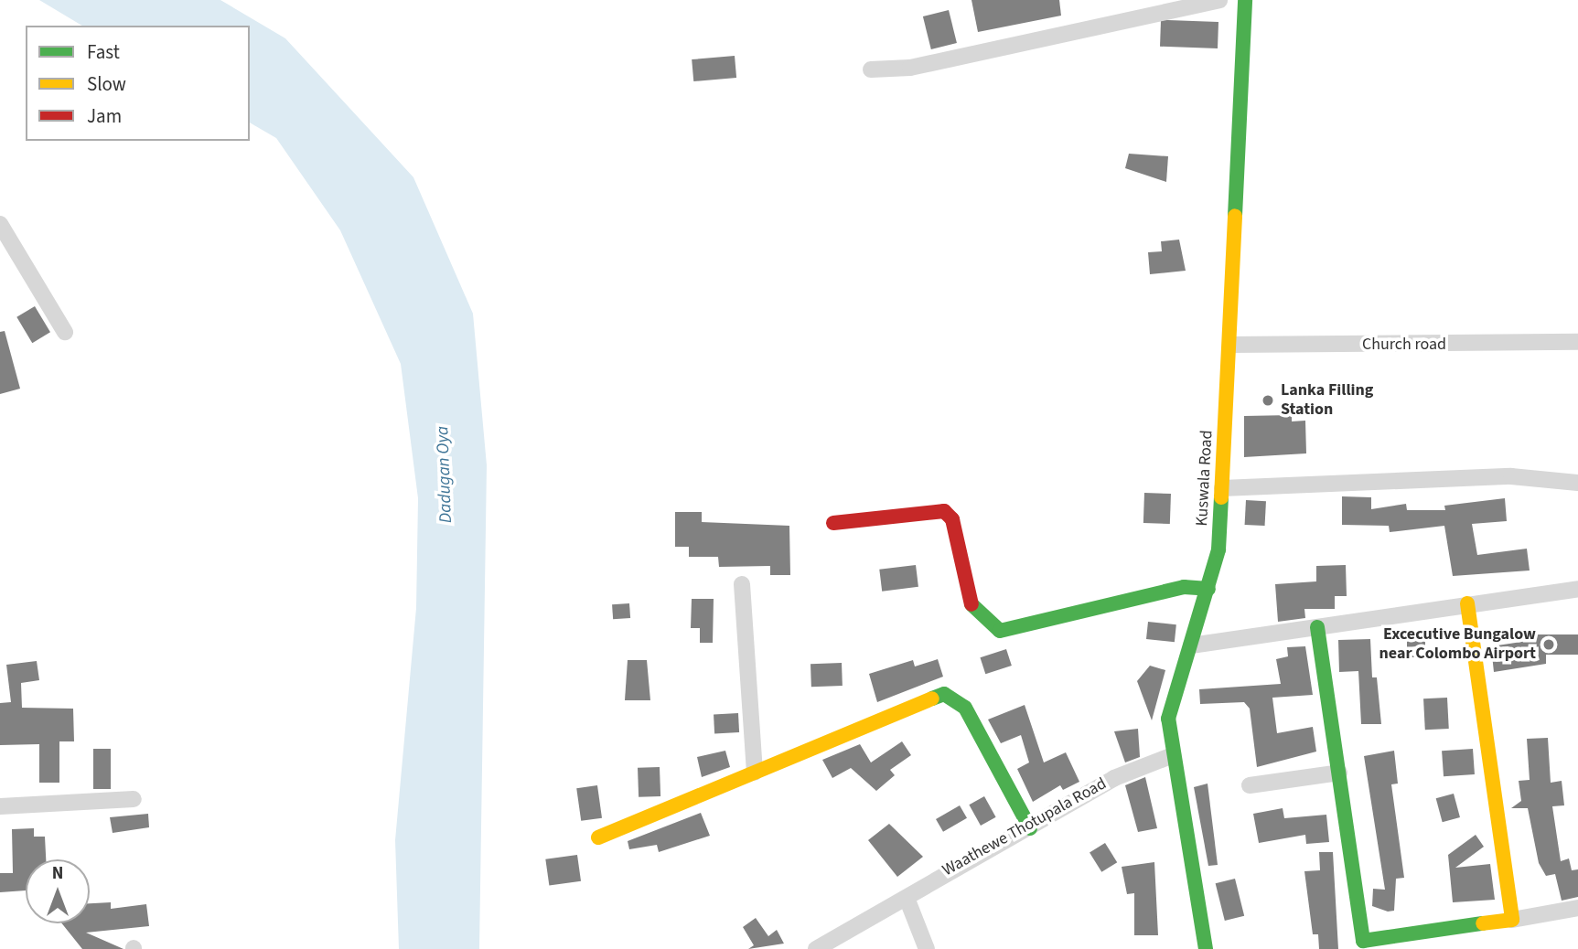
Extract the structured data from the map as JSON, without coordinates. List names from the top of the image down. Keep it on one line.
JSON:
{"streets":{"street":["Church road","Kuswala Road","Waathewe Thotupala Road"]},"crossings":[["Church road","Kuswala Road"],["Kuswala Road","Waathewe Thotupala Road"]],"water":["Dadugan Oya"],"places":["Lanka Filling Station","Excecutive Bungalow near Colombo Airport"],"legend":["Fast","Slow","Jam"],"north":"top"}
